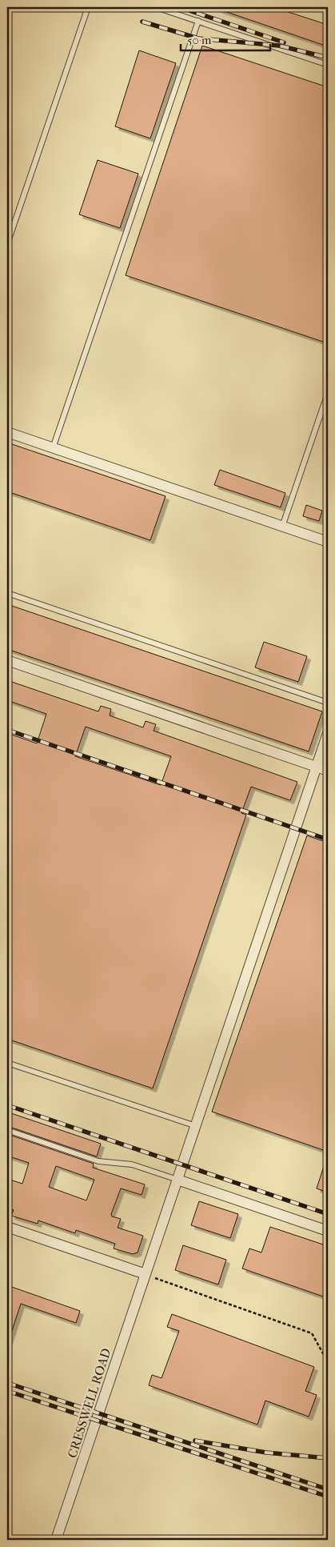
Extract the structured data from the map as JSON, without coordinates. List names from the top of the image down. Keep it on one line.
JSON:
{"streets":{"street":["CRESSWELL ROAD"]},"scale_bar":"50 m"}
